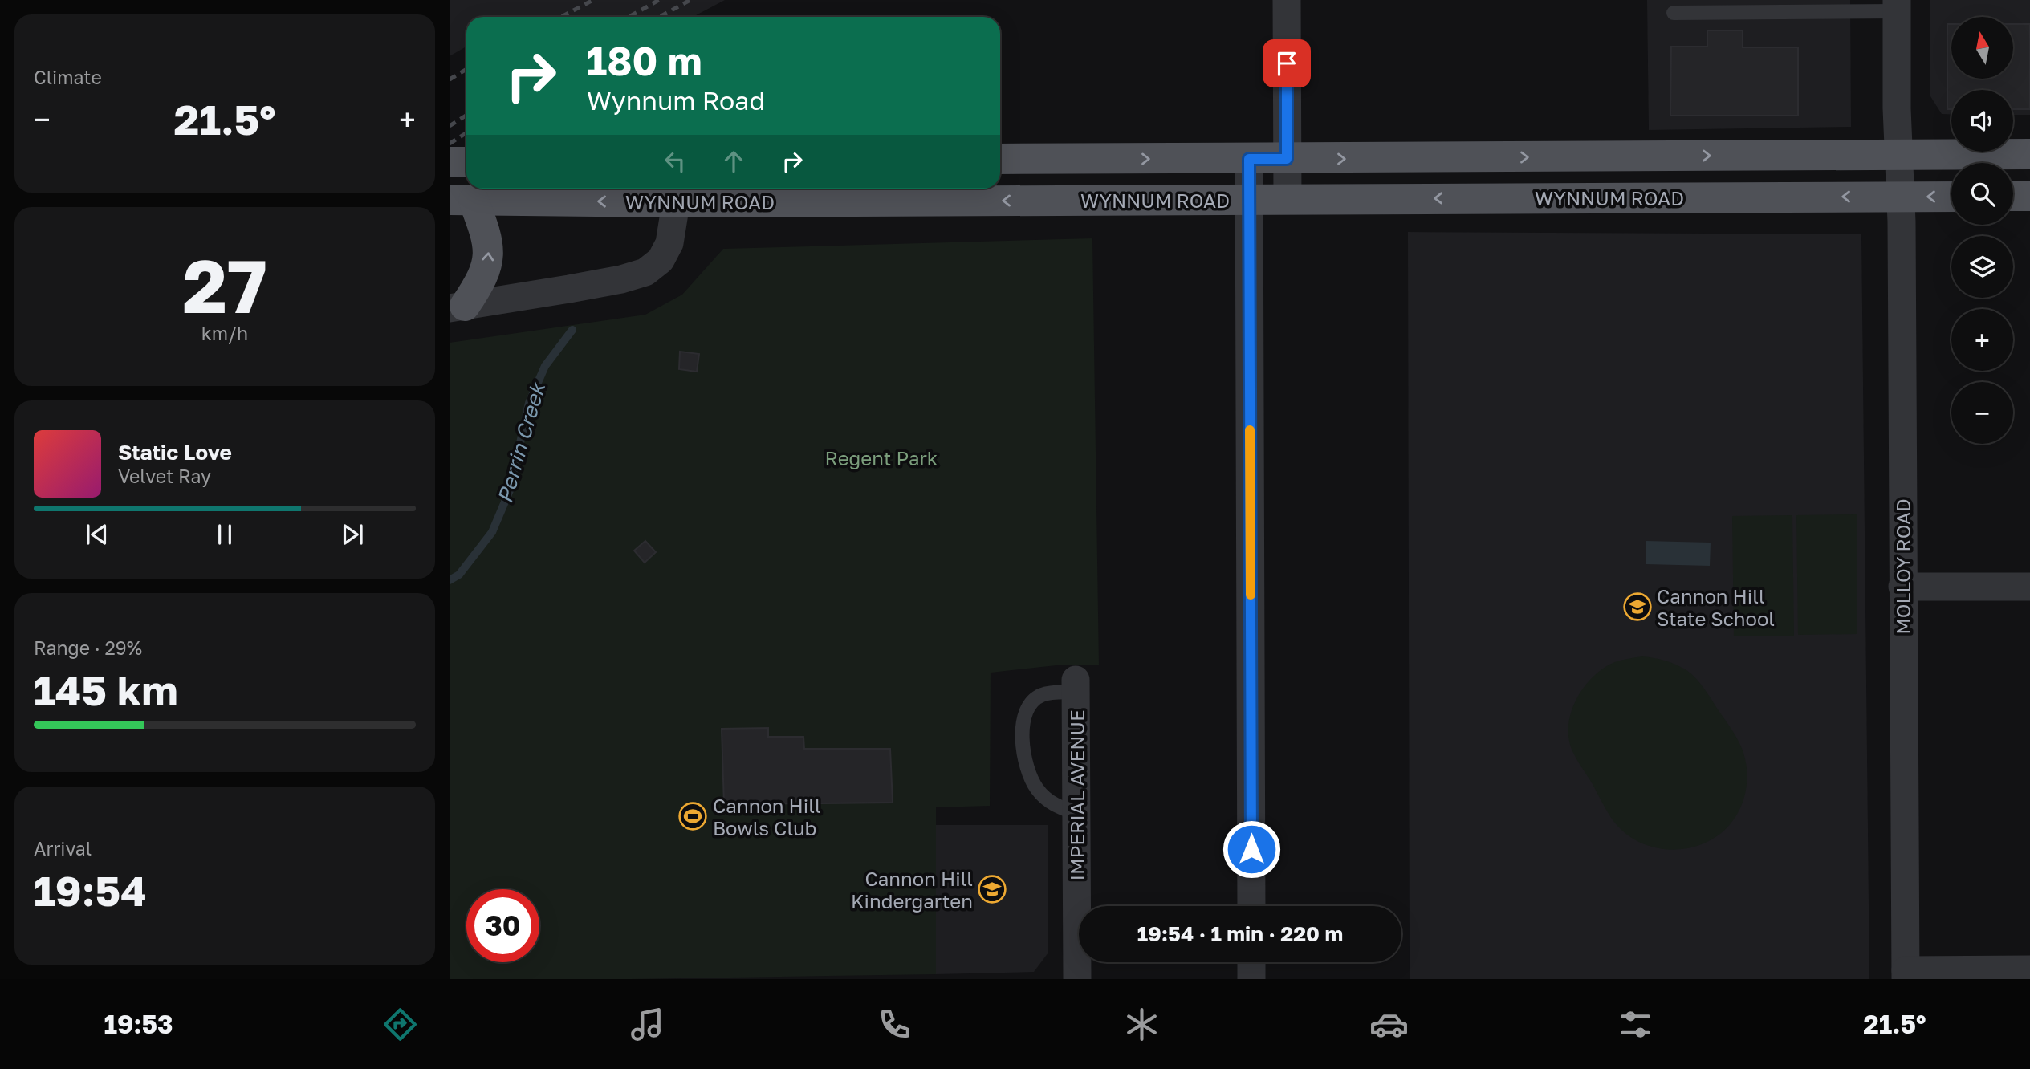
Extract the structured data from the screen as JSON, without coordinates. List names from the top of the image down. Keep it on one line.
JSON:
{"streets":{"main road":["WYNNUM ROAD"],"street":["MOLLOY ROAD","IMPERIAL AVENUE"]},"crossings":[["WYNNUM ROAD","MOLLOY ROAD"]],"water":["Perrin Creek"],"parks":["Regent Park"],"places":{"school or university":["Cannon Hill State School","Cannon Hill Kindergarten"],"sports":["Cannon Hill Bowls Club"]},"north":"top","page":{"tile":["Climate",["27","km/h"],["Range · 29%","145 km"],["Arrival","19:54"]],"map_buttons":["+","−"],"turn":["180 m","Wynnum Road"],"heat":["−","21.5°","+"],"song":["Static Love","Velvet Ray"],"limit":"30","trip":"19:54 · 1 min · 220 m","tabs":["19:53","21.5°"]}}
